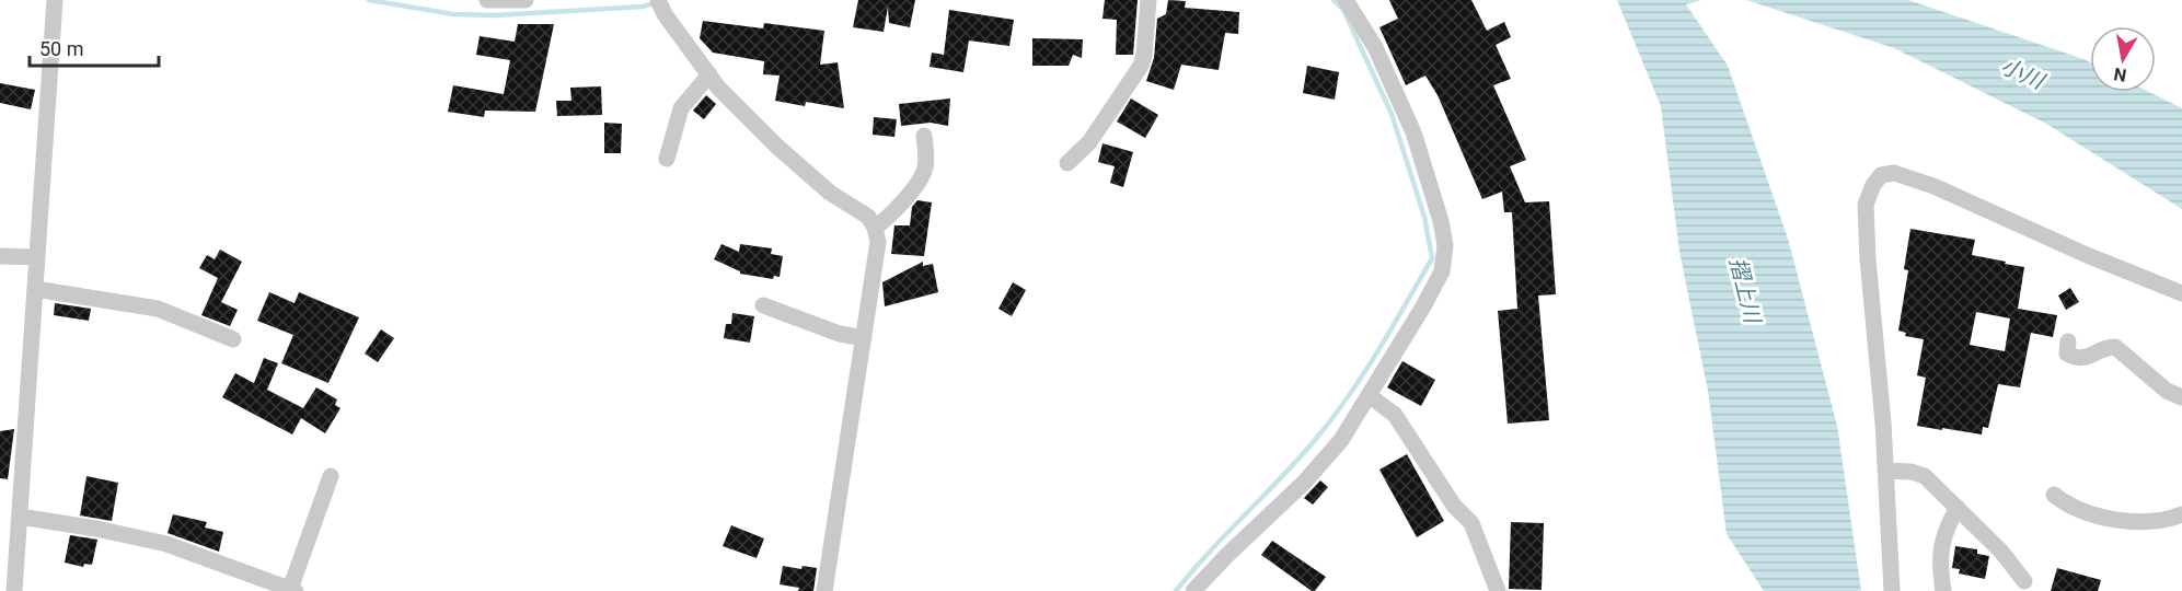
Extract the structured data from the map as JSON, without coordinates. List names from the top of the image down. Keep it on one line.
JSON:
{"water":["小川","摺上川"],"scale_bar":"50 m","north":"bottom"}
